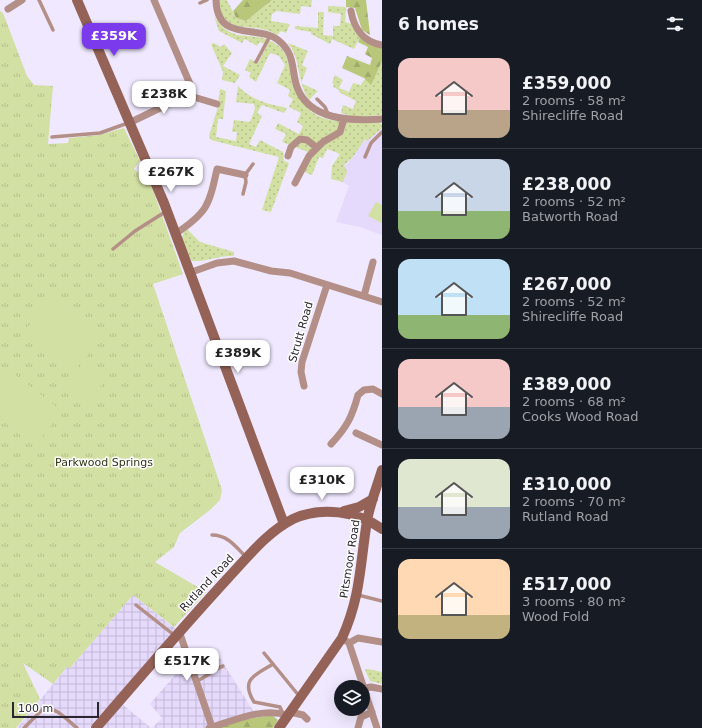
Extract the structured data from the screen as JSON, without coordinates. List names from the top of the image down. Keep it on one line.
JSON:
{"streets":{"street":["Strutt Road","Pitsmoor Road","Rutland Road"]},"crossings":[["Pitsmoor Road","Rutland Road"]],"parks":["Parkwood Springs"],"scale_bar":"100 m","page":{"heading":"6 homes","price":["£359K","£238K","£267K","£389K","£310K","£517K"],"list":[{"name":"£359,000","note":"2 rooms · 58 m² · Shirecliffe Road"},{"name":"£238,000","note":"2 rooms · 52 m² · Batworth Road"},{"name":"£267,000","note":"2 rooms · 52 m² · Shirecliffe Road"},{"name":"£389,000","note":"2 rooms · 68 m² · Cooks Wood Road"},{"name":"£310,000","note":"2 rooms · 70 m² · Rutland Road"},{"name":"£517,000","note":"3 rooms · 80 m² · Wood Fold"}],"scale":"100 m"}}
